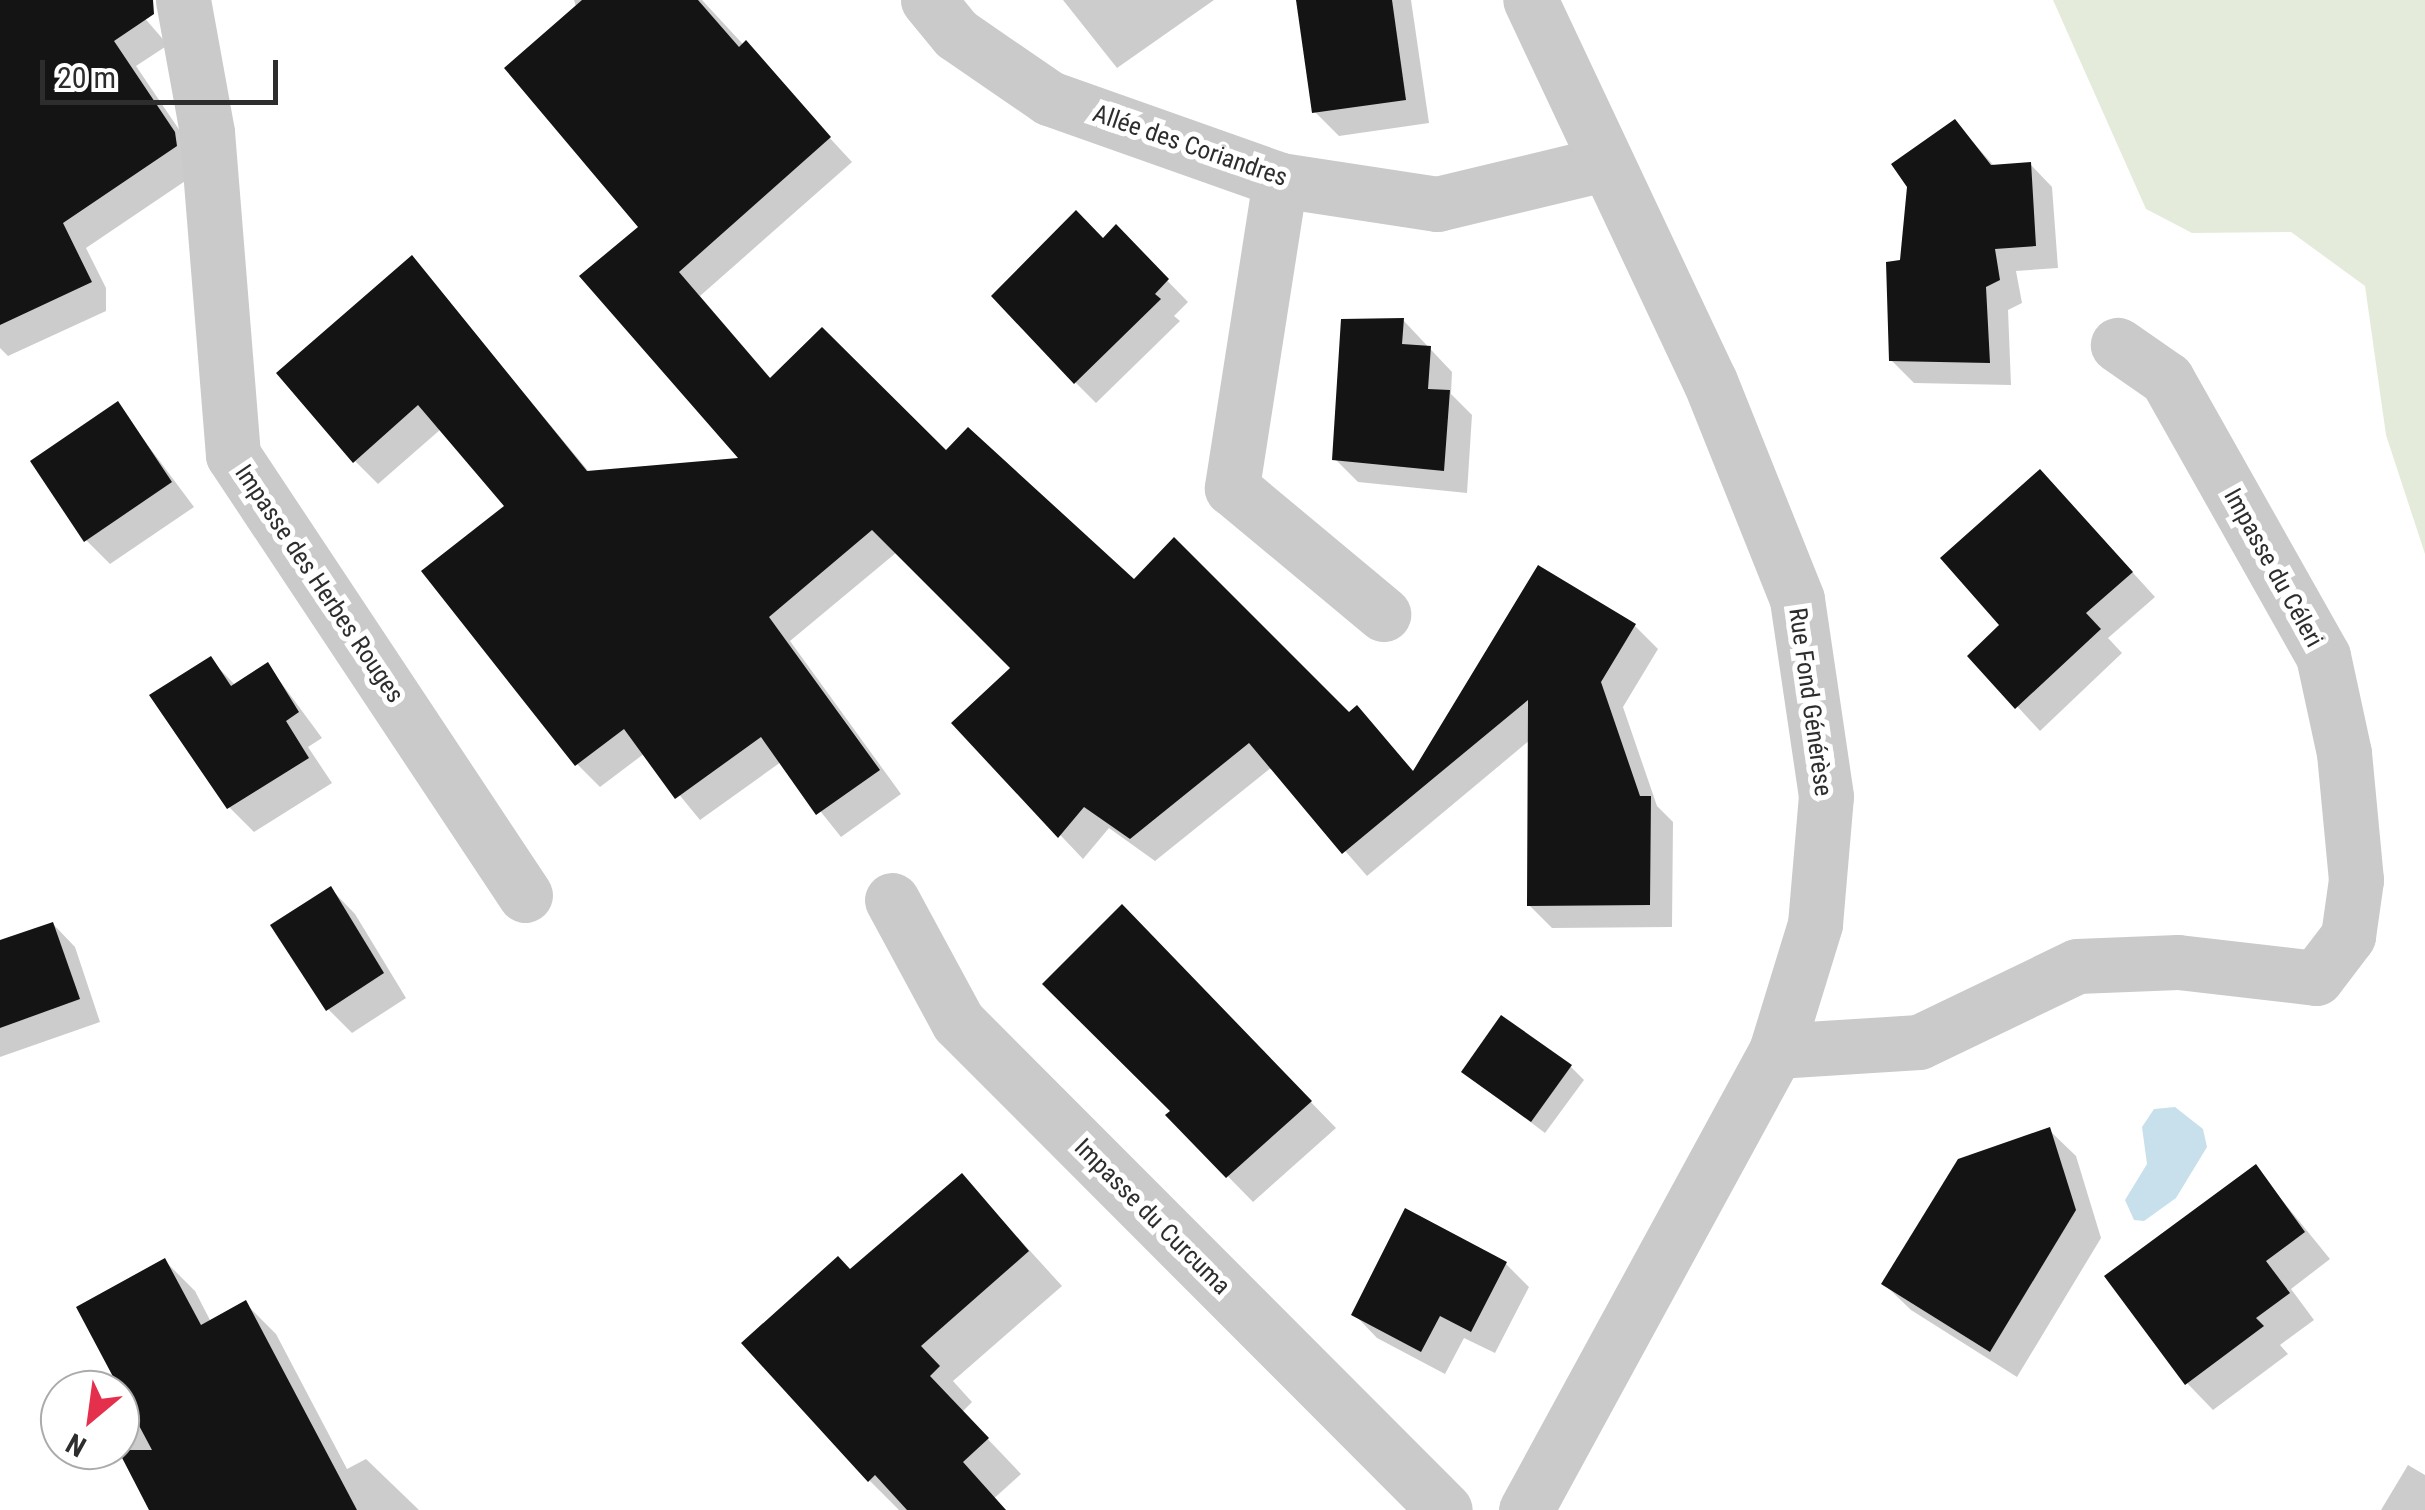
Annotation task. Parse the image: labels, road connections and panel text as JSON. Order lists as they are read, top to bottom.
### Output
{
  "streets": {
    "street": [
      "Allée des Coriandres",
      "Impasse du Céleri",
      "Impasse des Herbes Rouges",
      "Rue Fond Générèse",
      "Impasse du Curcuma"
    ]
  },
  "crossings": [
    ["Allée des Coriandres", "Rue Fond Générèse"],
    ["Impasse du Céleri", "Rue Fond Générèse"]
  ],
  "scale_bar": "20 m",
  "north": "bottom left"
}
